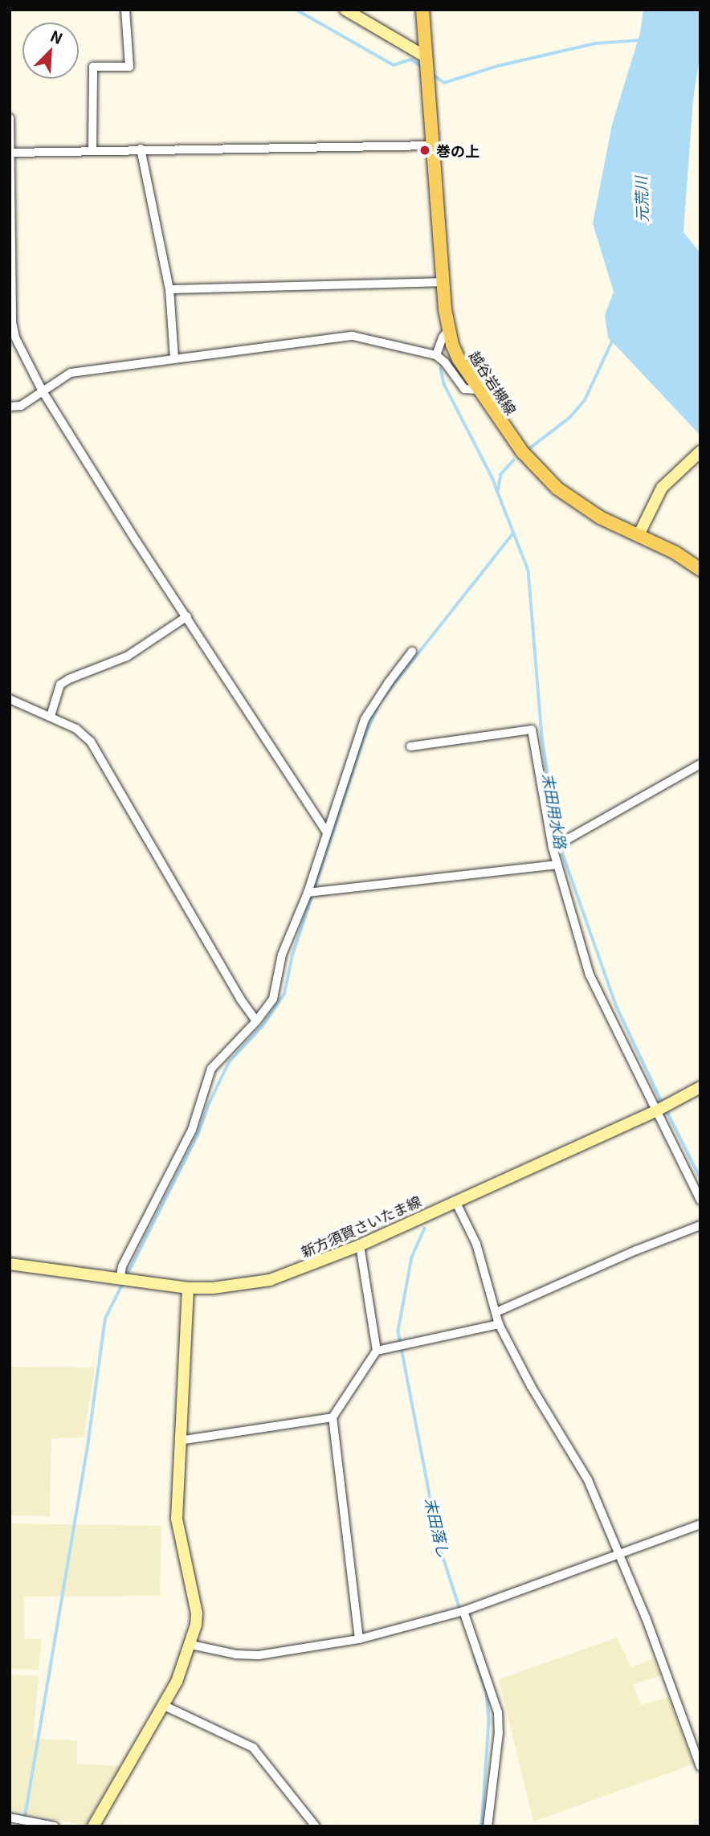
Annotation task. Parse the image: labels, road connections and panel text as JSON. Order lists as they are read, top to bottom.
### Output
{
  "streets": {
    "main road": ["越谷岩槻線", "新方須賀さいたま線"]
  },
  "water": ["元荒川", "末田用水路", "末田落し"],
  "places": ["巻の上"],
  "north": "top right"
}
